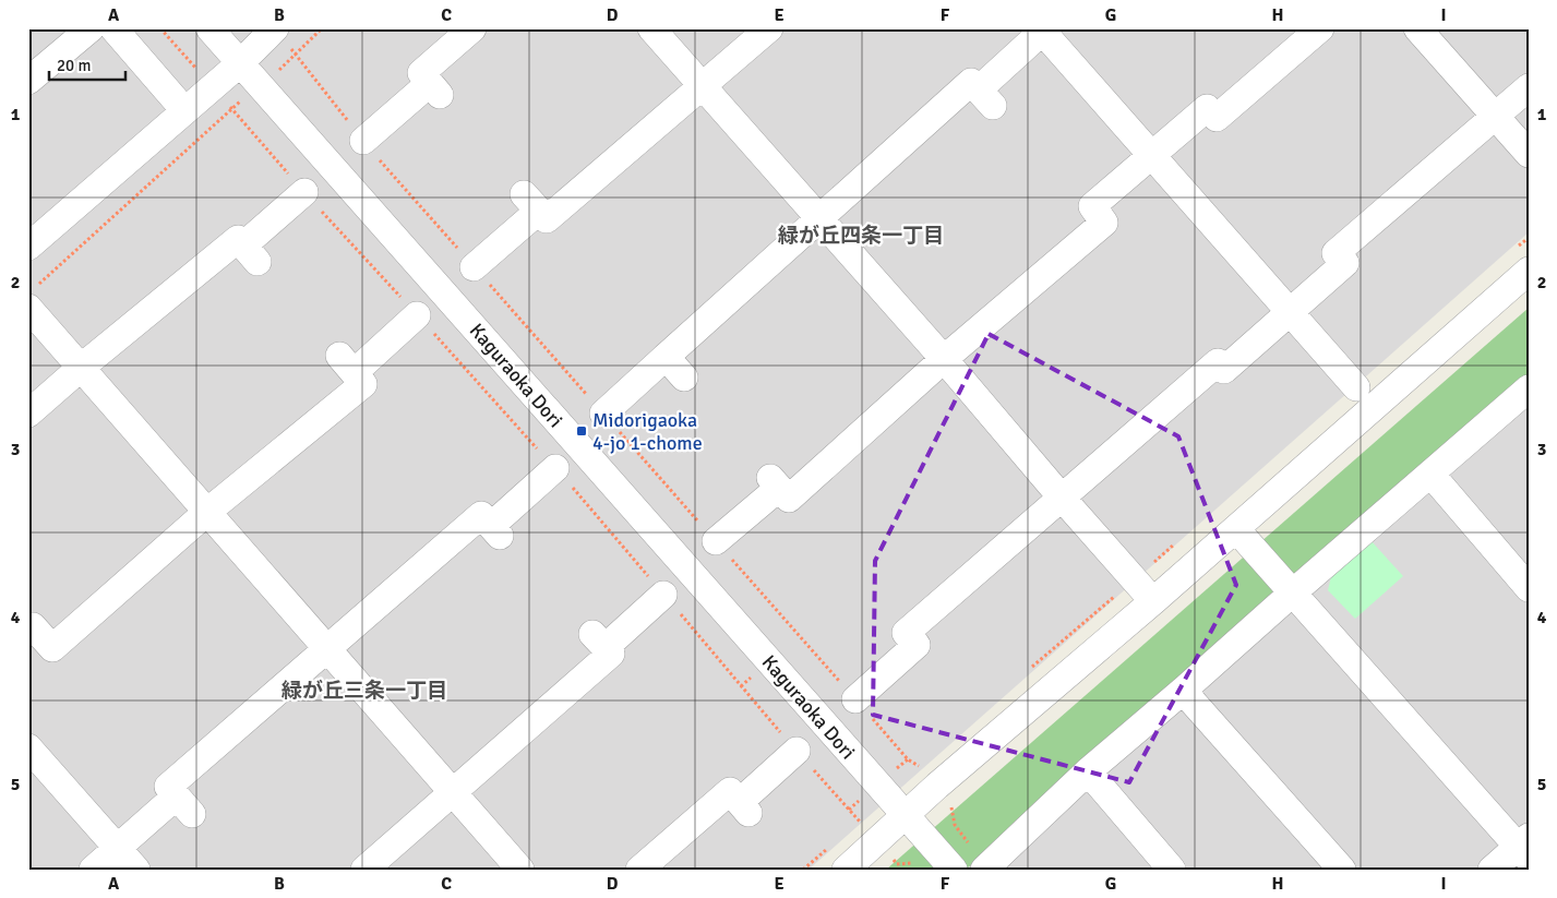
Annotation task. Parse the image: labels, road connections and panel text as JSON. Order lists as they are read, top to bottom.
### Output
{
  "streets": {
    "street": ["Kaguraoka Dori"]
  },
  "districts": ["緑が丘四条一丁目", "緑が丘三条一丁目"],
  "places": {
    "transit": ["Midorigaoka 4-jo 1-chome"]
  },
  "scale_bar": "20 m",
  "grid": {
    "columns": [
      "A",
      "B",
      "C",
      "D",
      "E",
      "F",
      "G",
      "H",
      "I"
    ],
    "rows": [
      "1",
      "2",
      "3",
      "4",
      "5"
    ]
  }
}
